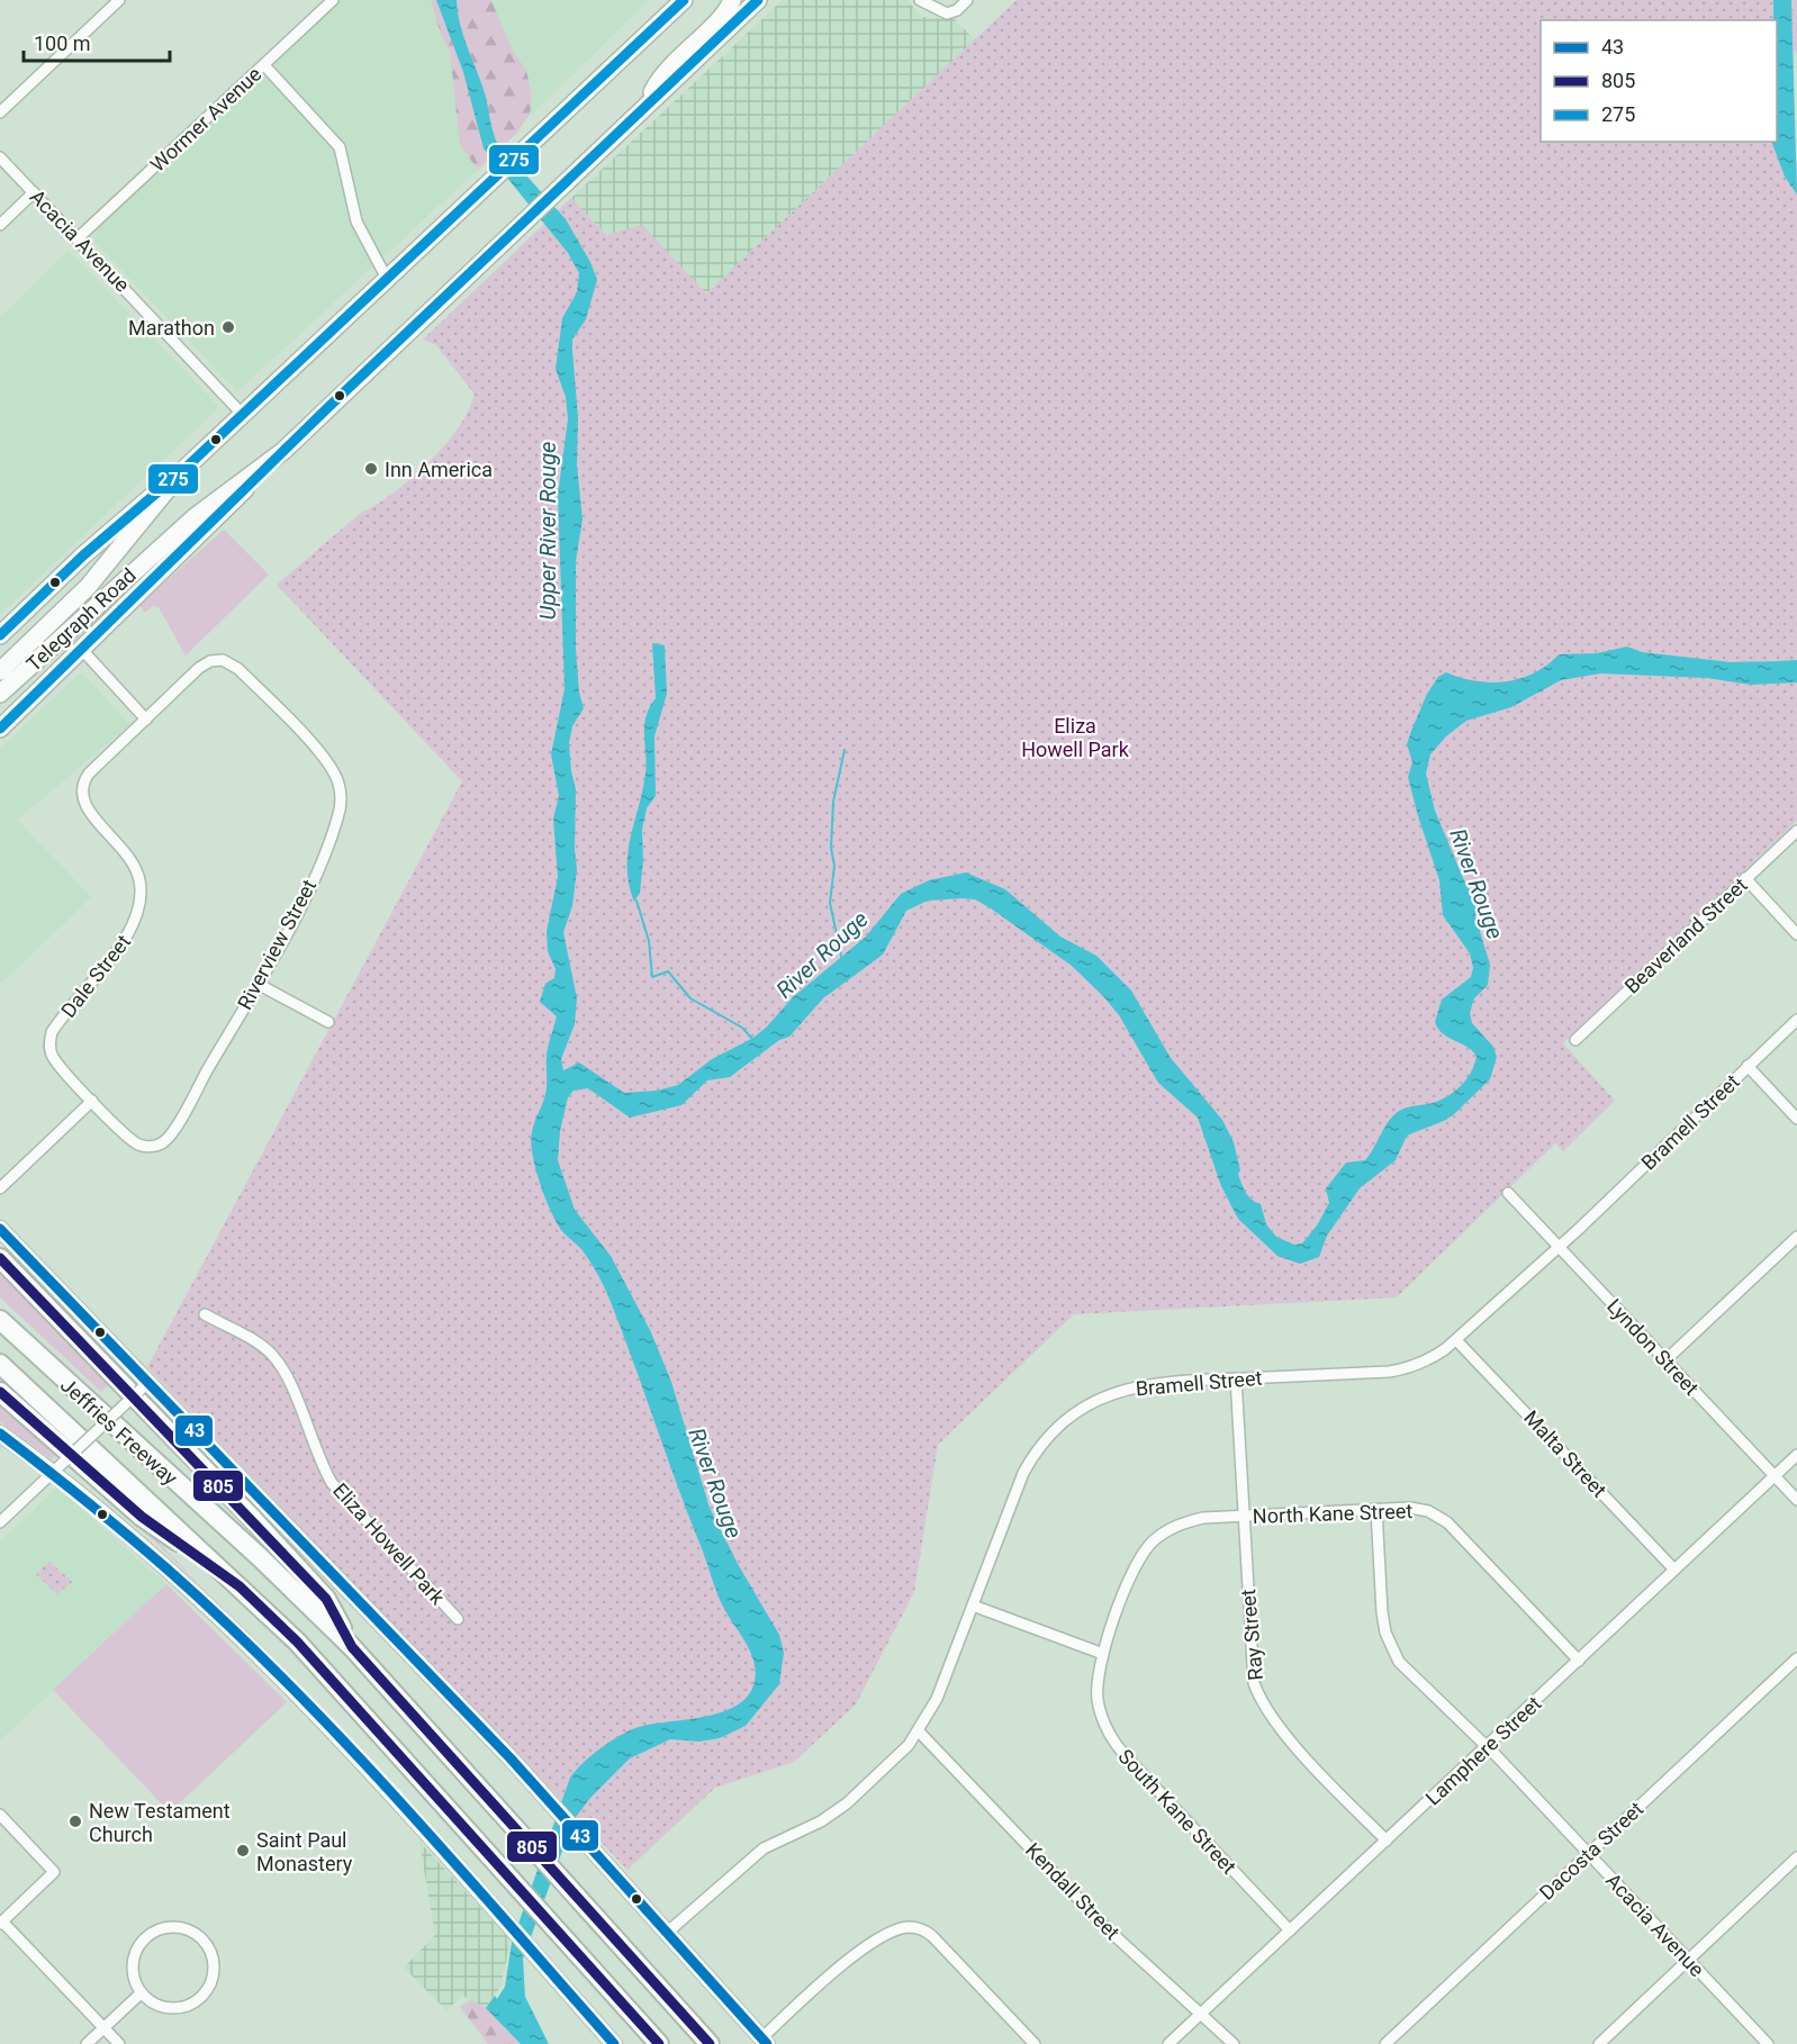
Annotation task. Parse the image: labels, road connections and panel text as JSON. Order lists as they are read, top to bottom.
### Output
{
  "streets": {
    "highway": ["Jeffries Freeway"],
    "main road": ["Telegraph Road"],
    "street": [
      "Wormer Avenue",
      "Acacia Avenue",
      "Beaverland Street",
      "Riverview Street",
      "Dale Street",
      "Bramell Street",
      "Lyndon Street",
      "Malta Street",
      "North Kane Street",
      "Eliza Howell Park",
      "Ray Street",
      "Lamphere Street",
      "South Kane Street",
      "Dacosta Street",
      "Kendall Street"
    ]
  },
  "crossings": [
    ["Wormer Avenue", "Acacia Avenue"],
    ["Acacia Avenue", "Telegraph Road"],
    ["Acacia Avenue", "North Kane Street"],
    ["Acacia Avenue", "Lamphere Street"],
    ["Acacia Avenue", "Dacosta Street"],
    ["Riverview Street", "Dale Street"],
    ["Bramell Street", "Lyndon Street"],
    ["Bramell Street", "Malta Street"],
    ["Bramell Street", "Ray Street"],
    ["Bramell Street", "Kendall Street"],
    ["Lyndon Street", "Lamphere Street"],
    ["Malta Street", "Lamphere Street"],
    ["North Kane Street", "Ray Street"],
    ["North Kane Street", "Lamphere Street"],
    ["North Kane Street", "South Kane Street"],
    ["Ray Street", "Lamphere Street"],
    ["Lamphere Street", "South Kane Street"],
    ["Lamphere Street", "Kendall Street"]
  ],
  "water": ["Upper River Rouge", "River Rouge"],
  "parks": ["Eliza Howell Park"],
  "places": [
    "Marathon",
    "Inn America",
    "New Testament Church",
    "Saint Paul Monastery"
  ],
  "lines": ["transit line 275", "transit line 43", "transit line 805"],
  "legend": ["43", "805", "275"],
  "scale_bar": "100 m"
}
